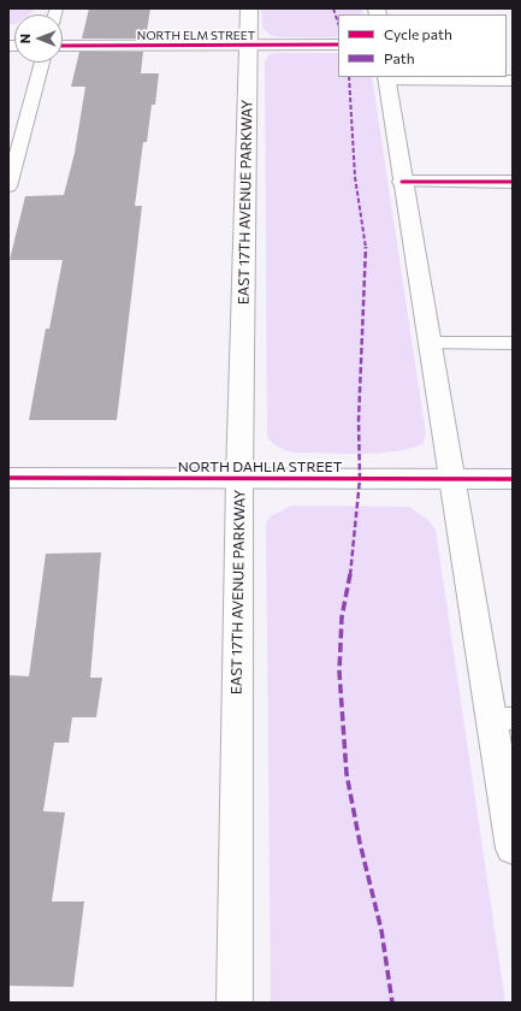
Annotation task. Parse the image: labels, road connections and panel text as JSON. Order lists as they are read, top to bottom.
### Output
{
  "streets": {
    "main road": ["NORTH ELM STREET", "EAST 17TH AVENUE PARKWAY", "NORTH DAHLIA STREET"]
  },
  "crossings": [
    ["NORTH ELM STREET", "EAST 17TH AVENUE PARKWAY"],
    ["EAST 17TH AVENUE PARKWAY", "NORTH DAHLIA STREET"]
  ],
  "legend": ["Cycle path", "Path"],
  "north": "left"
}
